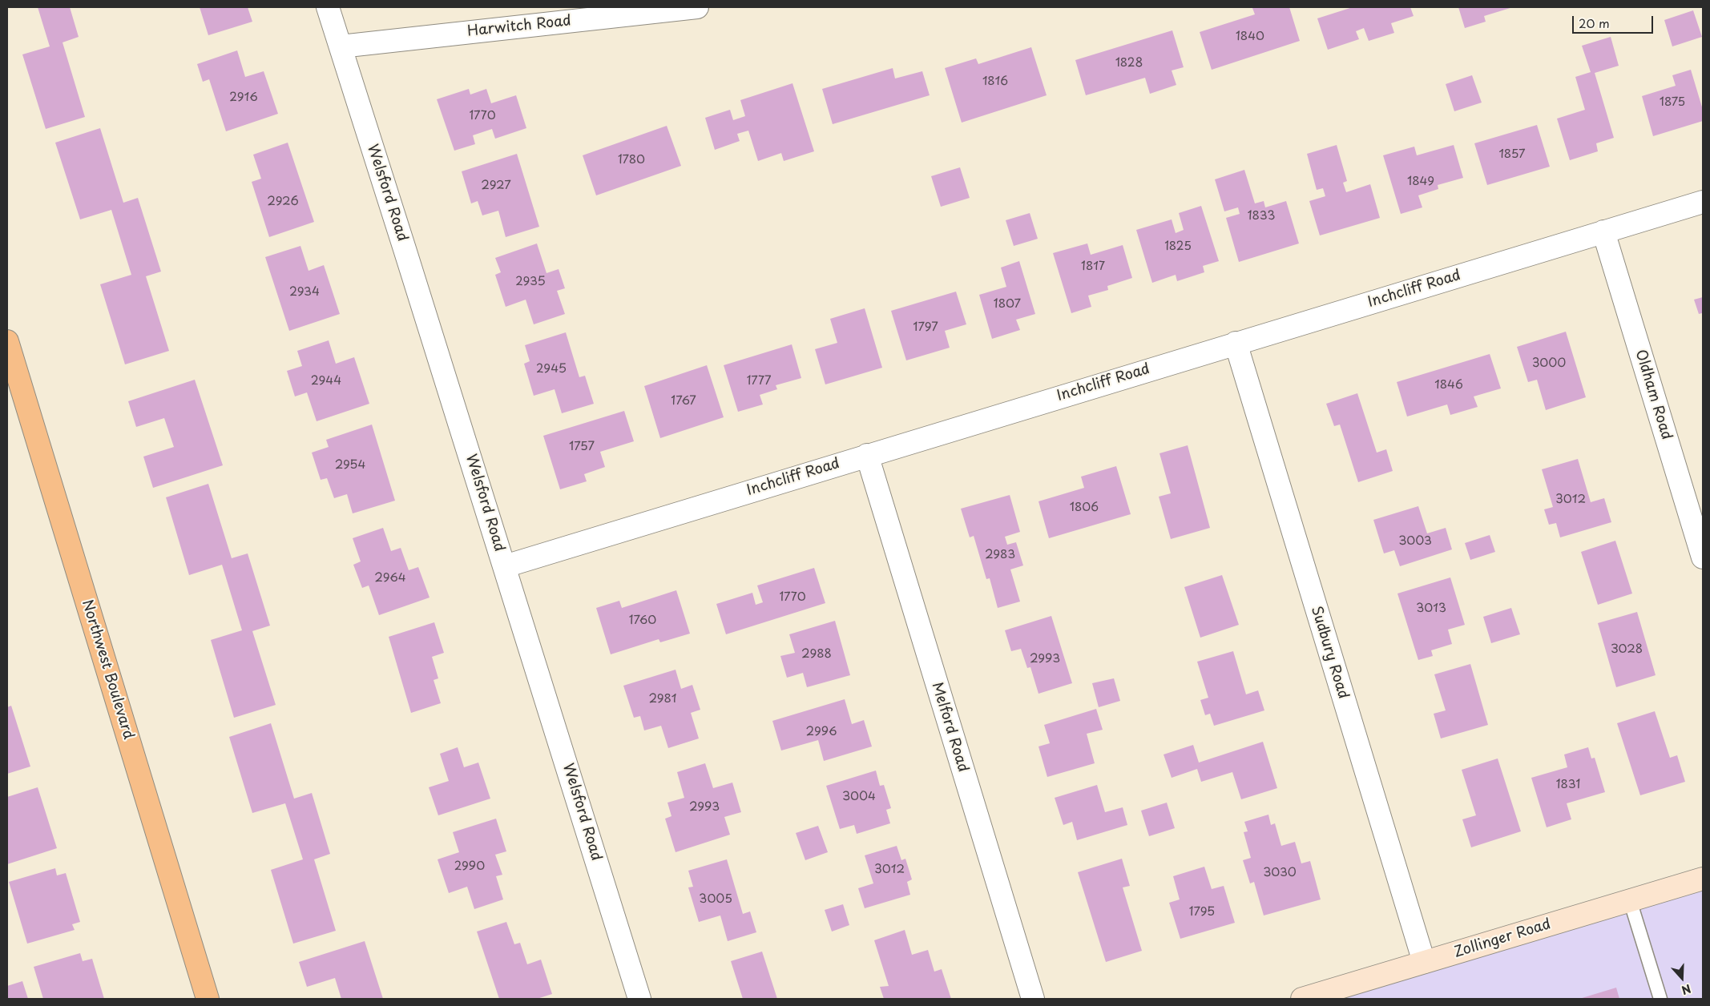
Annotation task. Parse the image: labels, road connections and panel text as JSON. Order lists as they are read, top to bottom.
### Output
{
  "streets": {
    "main road": ["Northwest Boulevard", "Zollinger Road"],
    "street": [
      "Harwitch Road",
      "Welsford Road",
      "Inchcliff Road",
      "Oldham Road",
      "Sudbury Road",
      "Melford Road"
    ]
  },
  "crossings": [
    ["Harwitch Road", "Welsford Road"],
    ["Welsford Road", "Inchcliff Road"],
    ["Inchcliff Road", "Oldham Road"],
    ["Inchcliff Road", "Sudbury Road"],
    ["Inchcliff Road", "Melford Road"],
    ["Sudbury Road", "Zollinger Road"]
  ],
  "house_numbers": [
    "1840",
    "1828",
    "1816",
    "2916",
    "1875",
    "1770",
    "1857",
    "1780",
    "1849",
    "2927",
    "2926",
    "1833",
    "1825",
    "1817",
    "2935",
    "2934",
    "1807",
    "1797",
    "3000",
    "2945",
    "2944",
    "1777",
    "1846",
    "1767",
    "1757",
    "2954",
    "3012",
    "1806",
    "3003",
    "2983",
    "2964",
    "1770",
    "3013",
    "1760",
    "3028",
    "2988",
    "2993",
    "2981",
    "2996",
    "1831",
    "3004",
    "2993",
    "2990",
    "3012",
    "3030",
    "3005",
    "1795"
  ],
  "scale_bar": "20 m",
  "north": "bottom"
}
